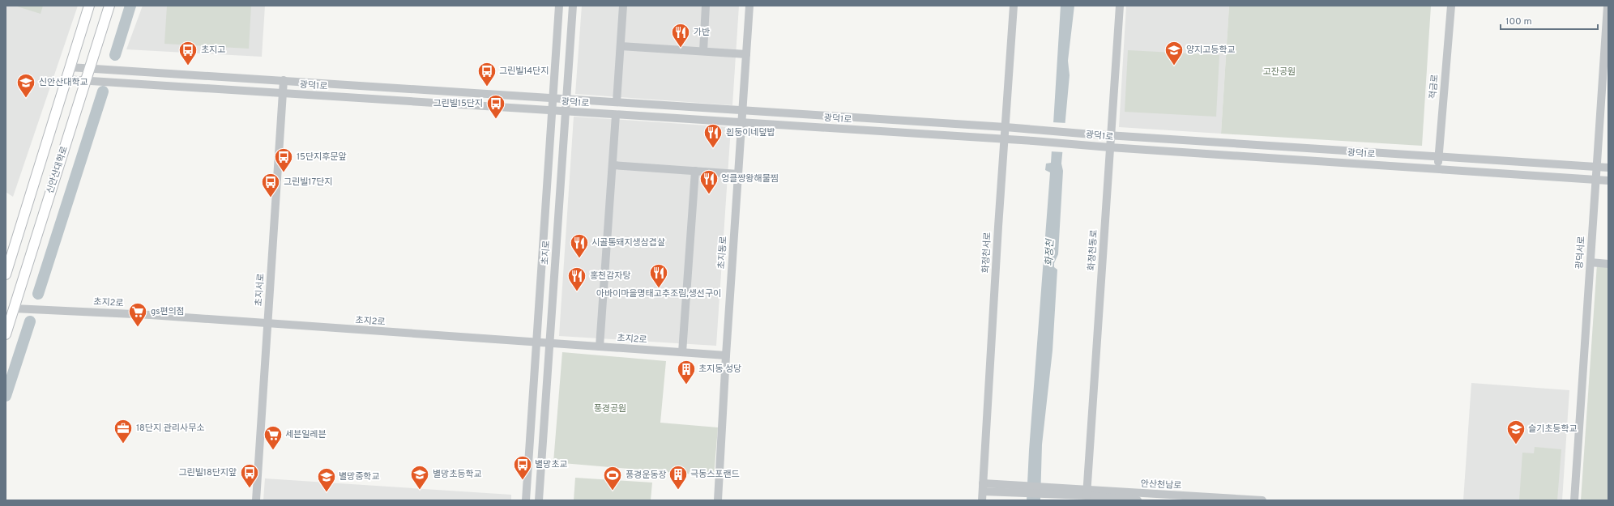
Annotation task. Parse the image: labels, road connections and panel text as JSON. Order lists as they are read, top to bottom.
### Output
{
  "streets": {
    "main road": ["신안산대학로"],
    "street": [
      "광덕1로",
      "적금로",
      "화정천동로",
      "초지로",
      "초지동로",
      "화정천서로",
      "광덕서로",
      "초지서로",
      "초지2로",
      "안산천남로"
    ]
  },
  "crossings": [
    ["광덕1로", "적금로"],
    ["광덕1로", "신안산대학로"],
    ["광덕1로", "화정천동로"],
    ["광덕1로", "초지로"],
    ["광덕1로", "초지동로"],
    ["광덕1로", "화정천서로"],
    ["광덕1로", "광덕서로"],
    ["광덕1로", "초지서로"],
    ["신안산대학로", "초지2로"],
    ["화정천동로", "안산천남로"],
    ["초지로", "초지2로"],
    ["초지동로", "초지2로"],
    ["화정천서로", "안산천남로"],
    ["초지서로", "초지2로"]
  ],
  "water": ["화정천"],
  "parks": ["고잔공원", "풍경공원"],
  "places": {
    "restaurant": [
      "가반",
      "흰둥이네덮밥",
      "엉클짱왕해물찜",
      "시골통돼지생삼겹살",
      "아바이마을명태고추조림,생선구이",
      "홍천감자탕"
    ],
    "bus stop": [
      "초지고",
      "그린빌14단지",
      "그린빌15단지",
      "15단지후문앞",
      "그린빌17단지",
      "별망초교",
      "그린빌18단지앞"
    ],
    "school or university": [
      "양지고등학교",
      "신안산대학교",
      "슬기초등학교",
      "별망초등학교",
      "별망중학교"
    ],
    "supermarket": ["gs편의점", "세븐일레븐"],
    "building": ["초지동 성당", "극동스포랜드"],
    "office": ["18단지 관리사무소"],
    "sports": ["풍경운동장"]
  },
  "scale_bar": "100 m"
}
